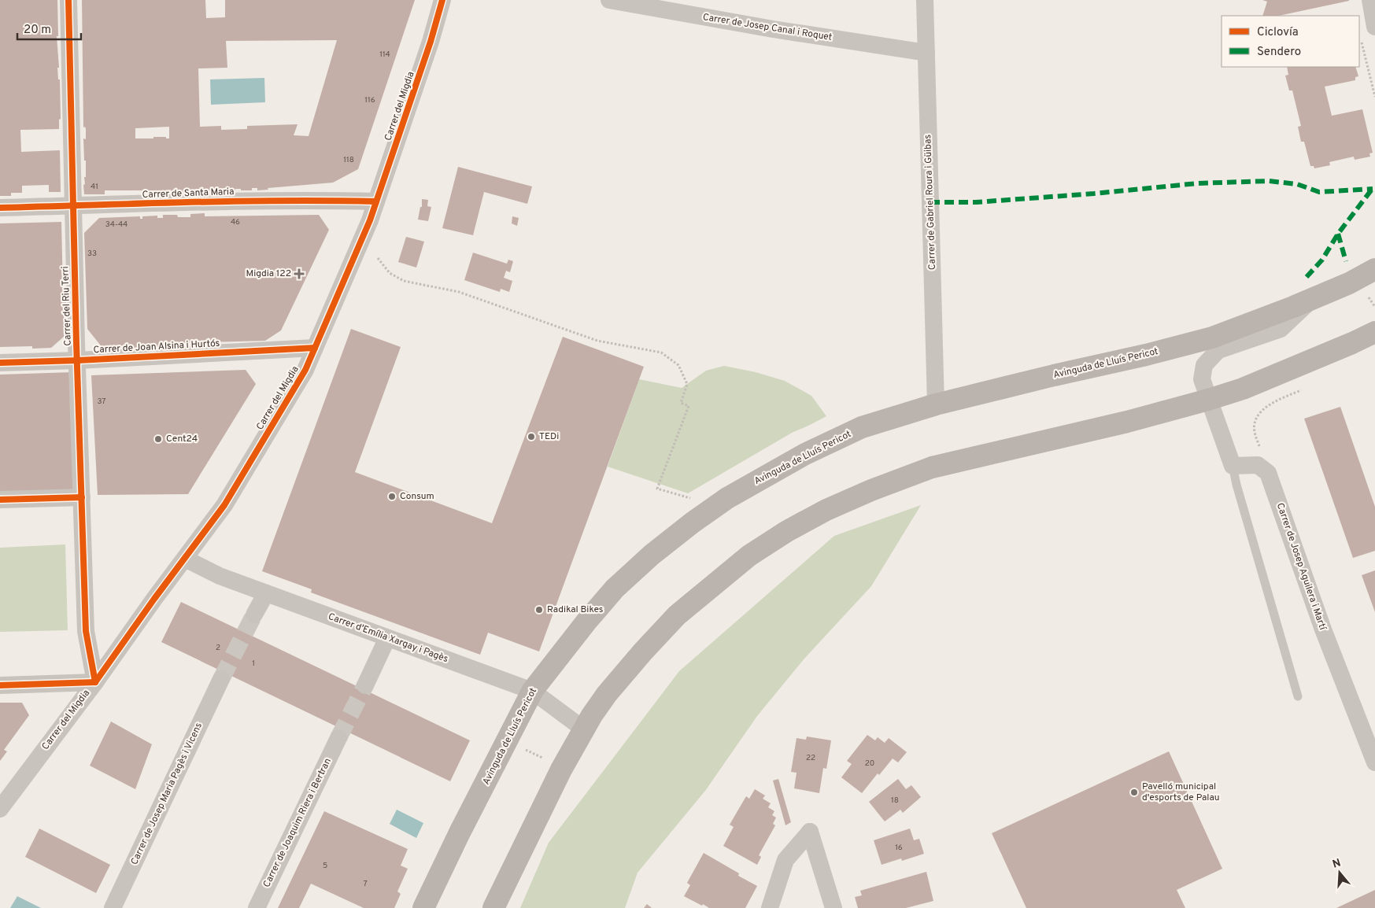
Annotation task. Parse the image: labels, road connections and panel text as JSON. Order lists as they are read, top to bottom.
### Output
{
  "streets": {
    "street": [
      "Carrer de Josep Canal i Roquet",
      "Carrer del Migdia",
      "Carrer de Santa Maria",
      "Carrer de Gabriel Roura i Güibas",
      "Carrer del Riu Terri",
      "Carrer de Joan Alsina i Hurtós",
      "Avinguda de Lluís Pericot",
      "Carrer de Josep Aguilera i Martí",
      "Carrer d'Emília Xargay i Pagès",
      "Carrer de Josep Maria Pagès i Vicens",
      "Carrer de Joaquim Riera i Bertran"
    ]
  },
  "crossings": [
    ["Carrer de Josep Canal i Roquet", "Carrer de Gabriel Roura i Güibas"],
    ["Carrer del Migdia", "Carrer de Santa Maria"],
    ["Carrer del Migdia", "Carrer del Riu Terri"],
    ["Carrer del Migdia", "Carrer de Joan Alsina i Hurtós"],
    ["Carrer del Migdia", "Carrer d'Emília Xargay i Pagès"],
    ["Carrer de Santa Maria", "Carrer del Riu Terri"],
    ["Carrer de Gabriel Roura i Güibas", "Avinguda de Lluís Pericot"],
    ["Carrer del Riu Terri", "Carrer de Joan Alsina i Hurtós"],
    ["Avinguda de Lluís Pericot", "Carrer d'Emília Xargay i Pagès"]
  ],
  "places": {
    "health": ["Migdia 122"],
    "other": [
      "TEDi",
      "Cent24",
      "Consum",
      "Radikal Bikes",
      "Pavelló municipal d'esports de Palau"
    ]
  },
  "house_numbers": [
    "114",
    "116",
    "118",
    "41",
    "46",
    "34-44",
    "33",
    "37",
    "2",
    "1",
    "22",
    "20",
    "18",
    "16",
    "5",
    "7"
  ],
  "legend": ["Ciclovía", "Sendero"],
  "scale_bar": "20 m",
  "north": "top"
}
